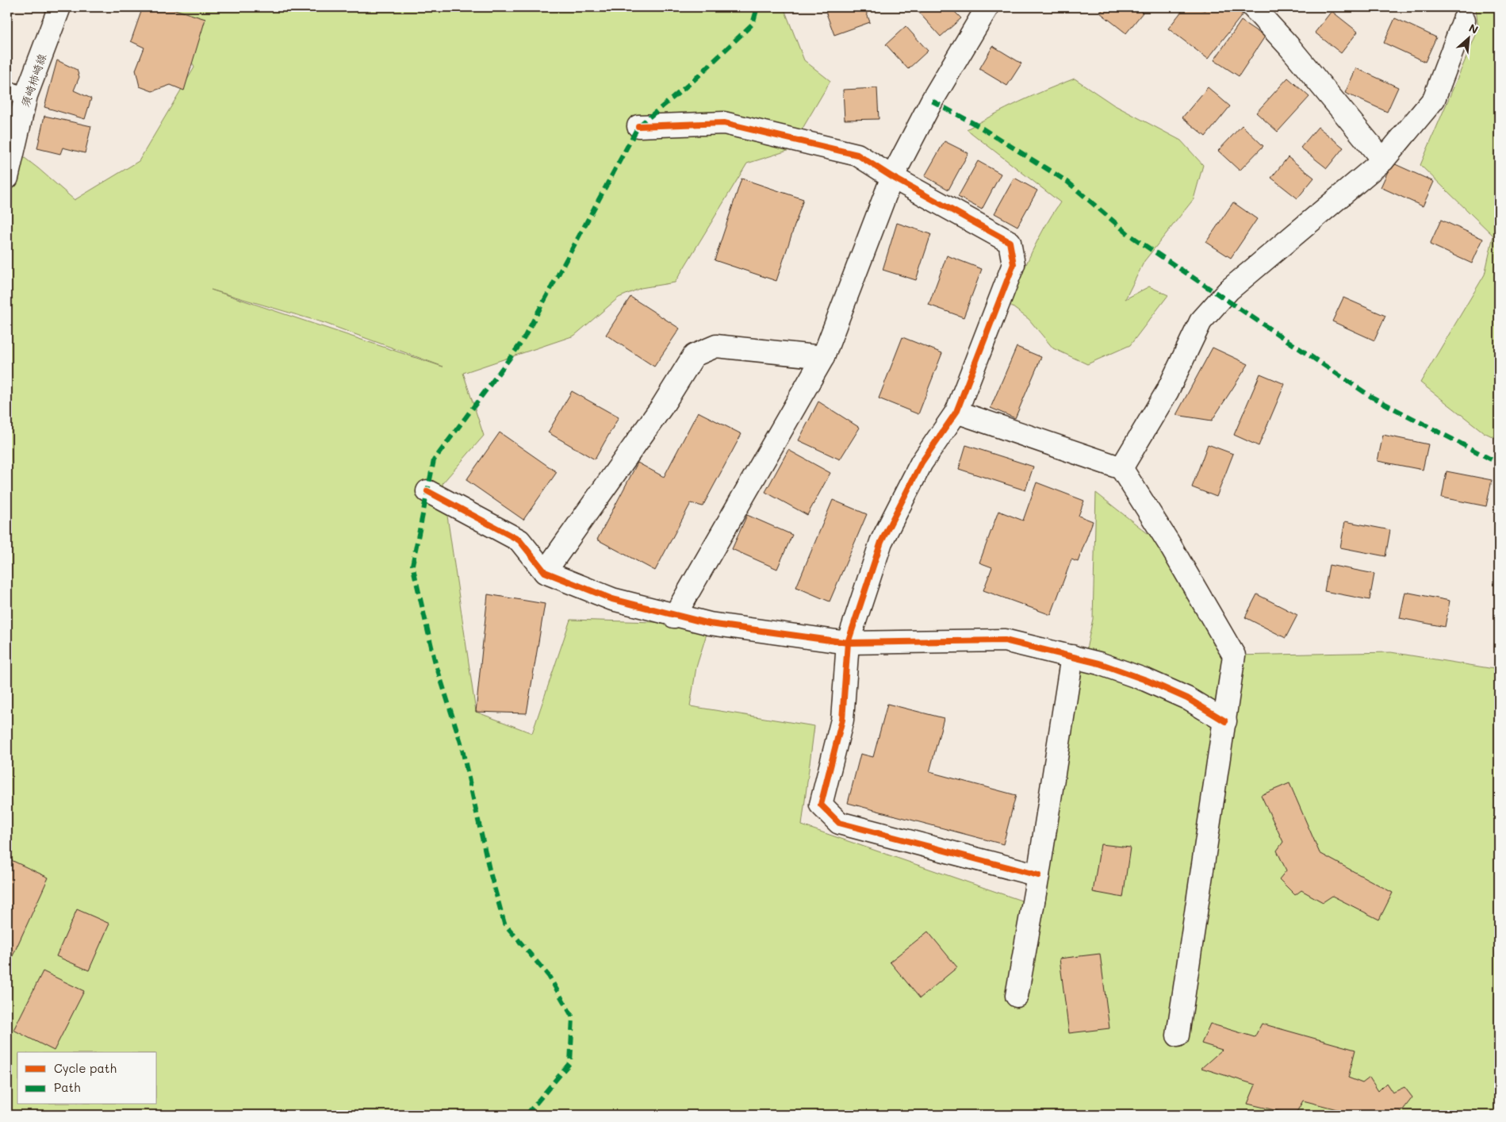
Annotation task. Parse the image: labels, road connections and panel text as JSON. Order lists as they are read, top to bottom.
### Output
{
  "streets": {
    "street": ["須崎柿崎線"]
  },
  "legend": ["Cycle path", "Path"],
  "north": "top right"
}
